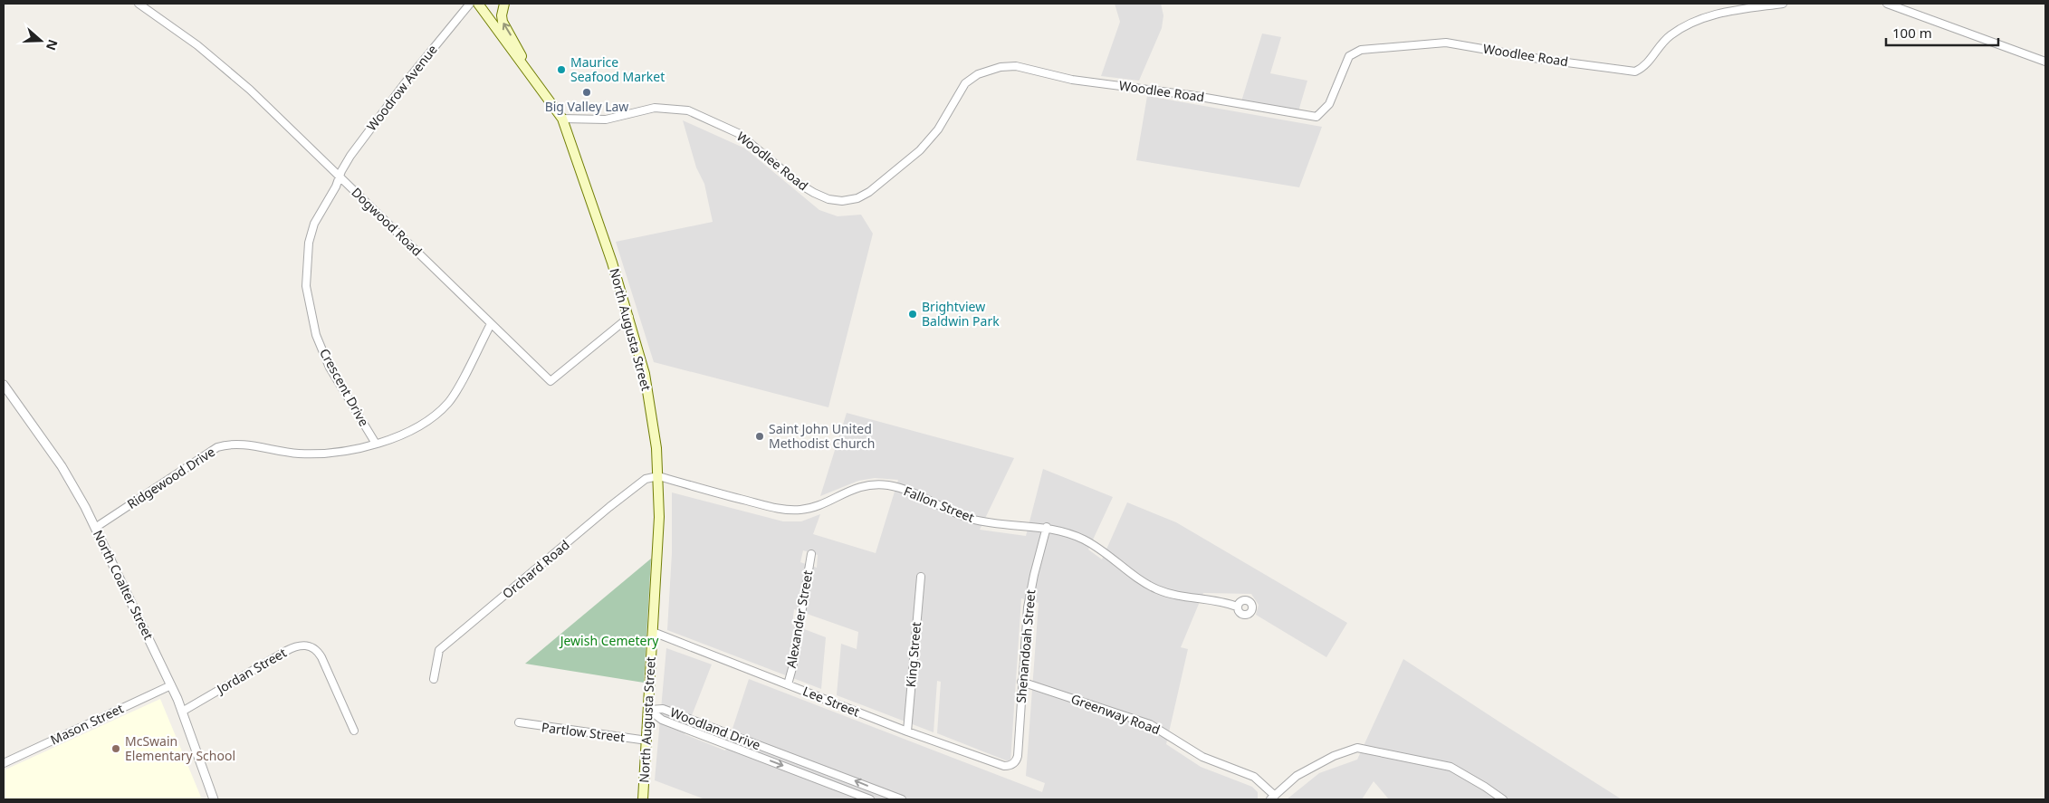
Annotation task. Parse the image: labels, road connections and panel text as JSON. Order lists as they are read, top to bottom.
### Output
{
  "streets": {
    "main road": ["North Augusta Street"],
    "street": [
      "Woodlee Road",
      "Woodrow Avenue",
      "Dogwood Road",
      "Crescent Drive",
      "Ridgewood Drive",
      "Fallon Street",
      "Orchard Road",
      "North Coalter Street",
      "Alexander Street",
      "Shenandoah Street",
      "King Street",
      "Jordan Street",
      "Lee Street",
      "Greenway Road",
      "Mason Street",
      "Woodland Drive",
      "Partlow Street"
    ]
  },
  "crossings": [
    ["Woodlee Road", "North Augusta Street"],
    ["Woodrow Avenue", "Dogwood Road"],
    ["Woodrow Avenue", "Crescent Drive"],
    ["Dogwood Road", "North Augusta Street"],
    ["Dogwood Road", "Crescent Drive"],
    ["Dogwood Road", "Ridgewood Drive"],
    ["North Augusta Street", "Fallon Street"],
    ["North Augusta Street", "Orchard Road"],
    ["North Augusta Street", "Lee Street"],
    ["North Augusta Street", "Woodland Drive"],
    ["North Augusta Street", "Partlow Street"],
    ["Crescent Drive", "Ridgewood Drive"],
    ["Ridgewood Drive", "North Coalter Street"],
    ["Fallon Street", "Orchard Road"],
    ["Fallon Street", "Shenandoah Street"],
    ["North Coalter Street", "Jordan Street"],
    ["North Coalter Street", "Mason Street"],
    ["Alexander Street", "Lee Street"],
    ["Shenandoah Street", "Lee Street"],
    ["Shenandoah Street", "Greenway Road"],
    ["King Street", "Lee Street"]
  ],
  "parks": ["Jewish Cemetery"],
  "places": [
    "Maurice Seafood Market",
    "Big Valley Law",
    "Brightview Baldwin Park",
    "Saint John United Methodist Church",
    "McSwain Elementary School"
  ],
  "scale_bar": "100 m",
  "north": "right"
}
